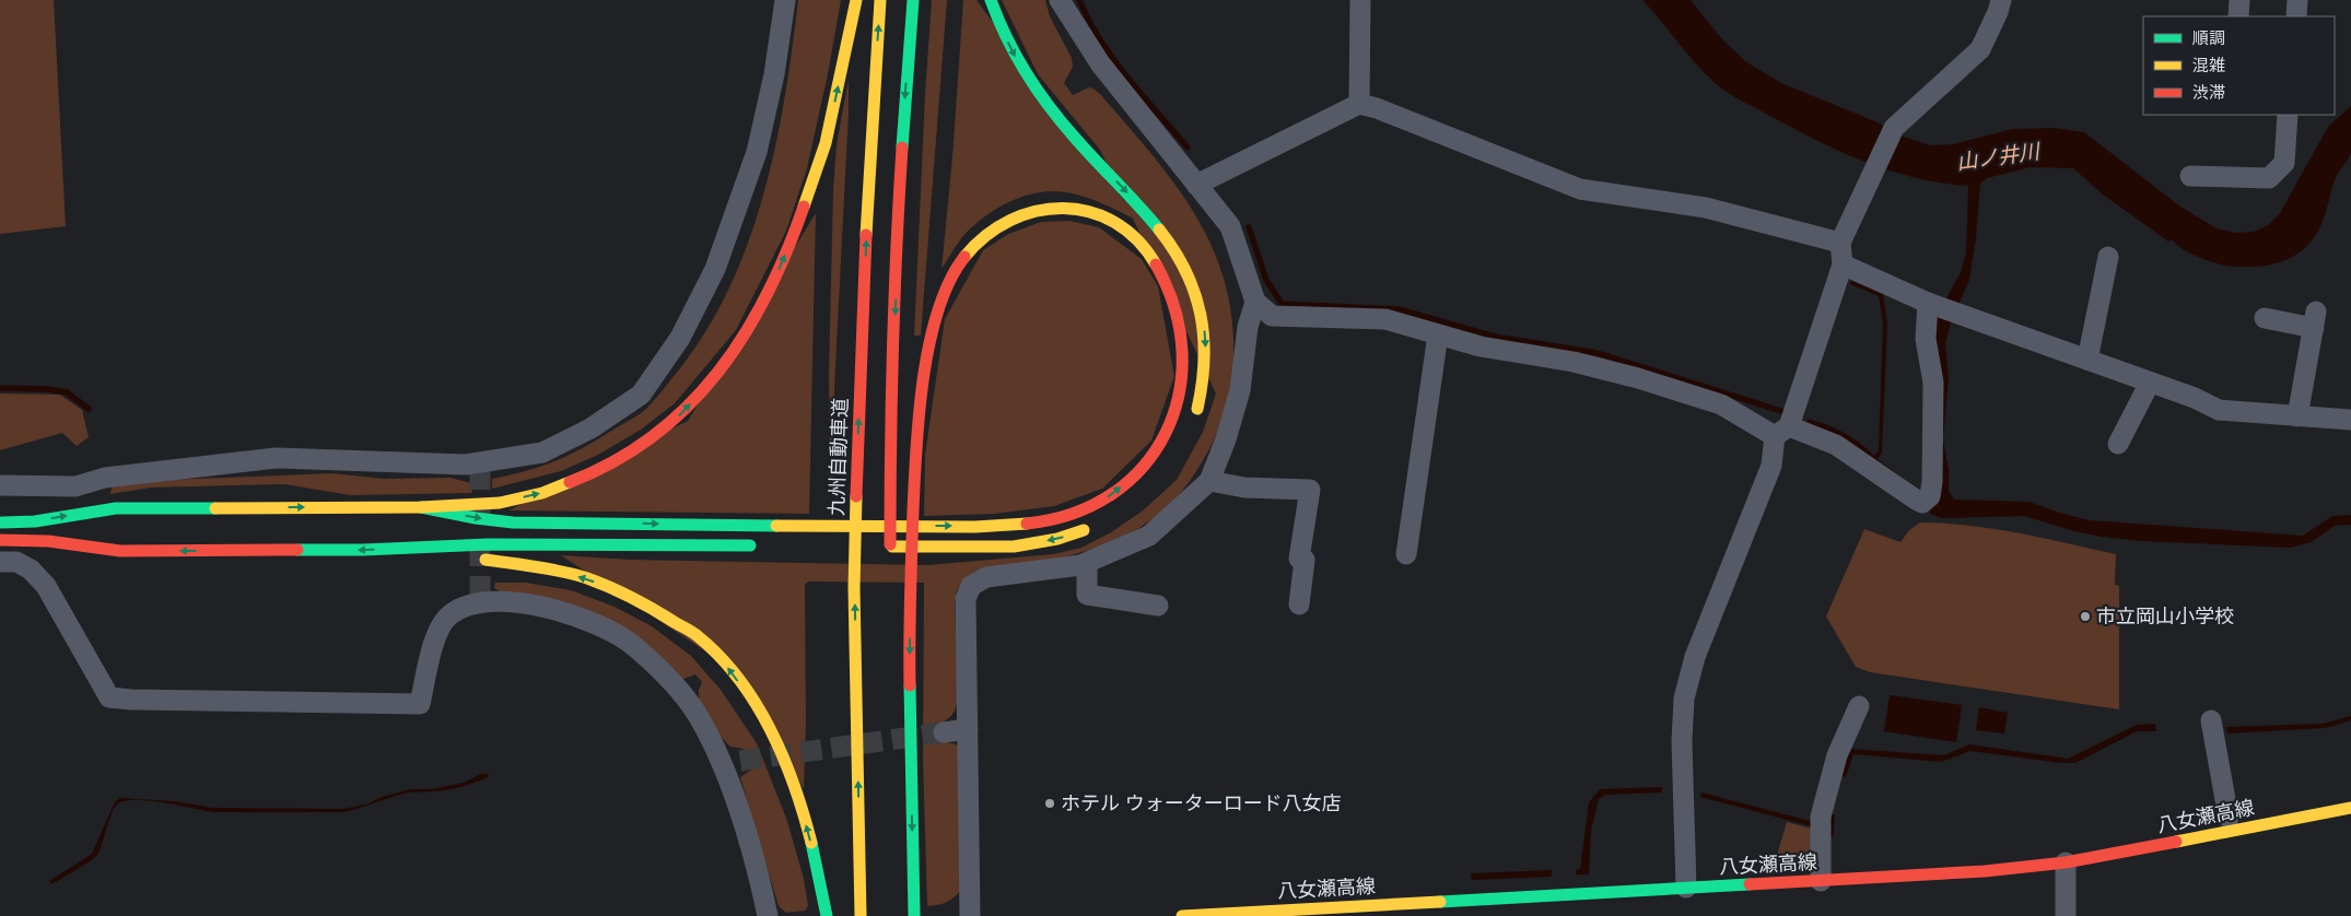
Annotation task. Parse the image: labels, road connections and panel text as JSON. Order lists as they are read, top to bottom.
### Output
{
  "streets": {
    "main road": ["九州自動車道", "八女瀬高線"]
  },
  "water": ["山ノ井川"],
  "places": ["市立岡山小学校", "ホテル ウォーターロード八女店"],
  "legend": ["順調", "混雑", "渋滞"]
}
